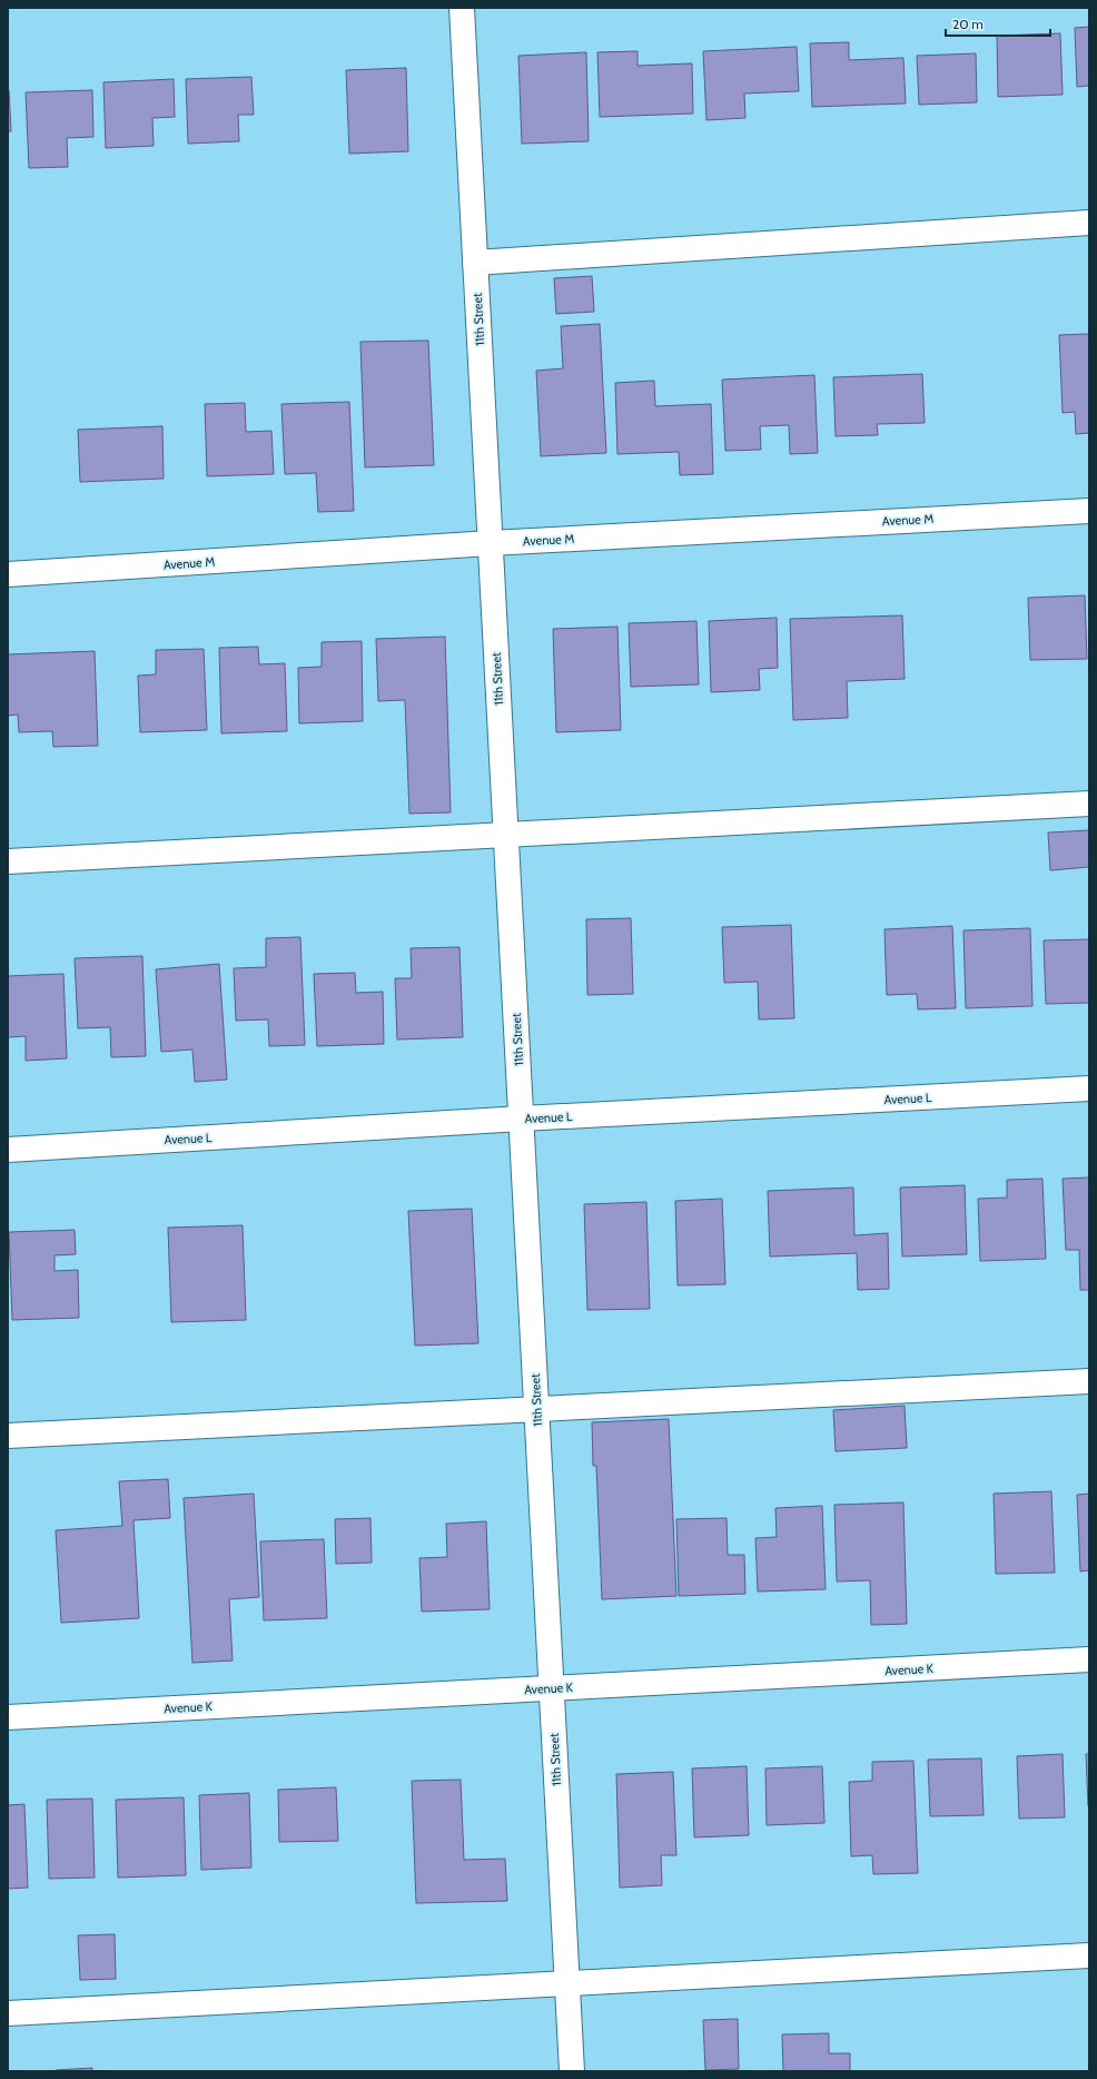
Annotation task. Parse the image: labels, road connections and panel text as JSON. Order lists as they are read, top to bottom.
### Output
{
  "streets": {
    "street": [
      "11th Street",
      "Avenue M",
      "Avenue L",
      "Avenue K"
    ]
  },
  "crossings": [
    ["11th Street", "Avenue M"],
    ["11th Street", "Avenue L"],
    ["11th Street", "Avenue K"]
  ],
  "scale_bar": "20 m"
}
